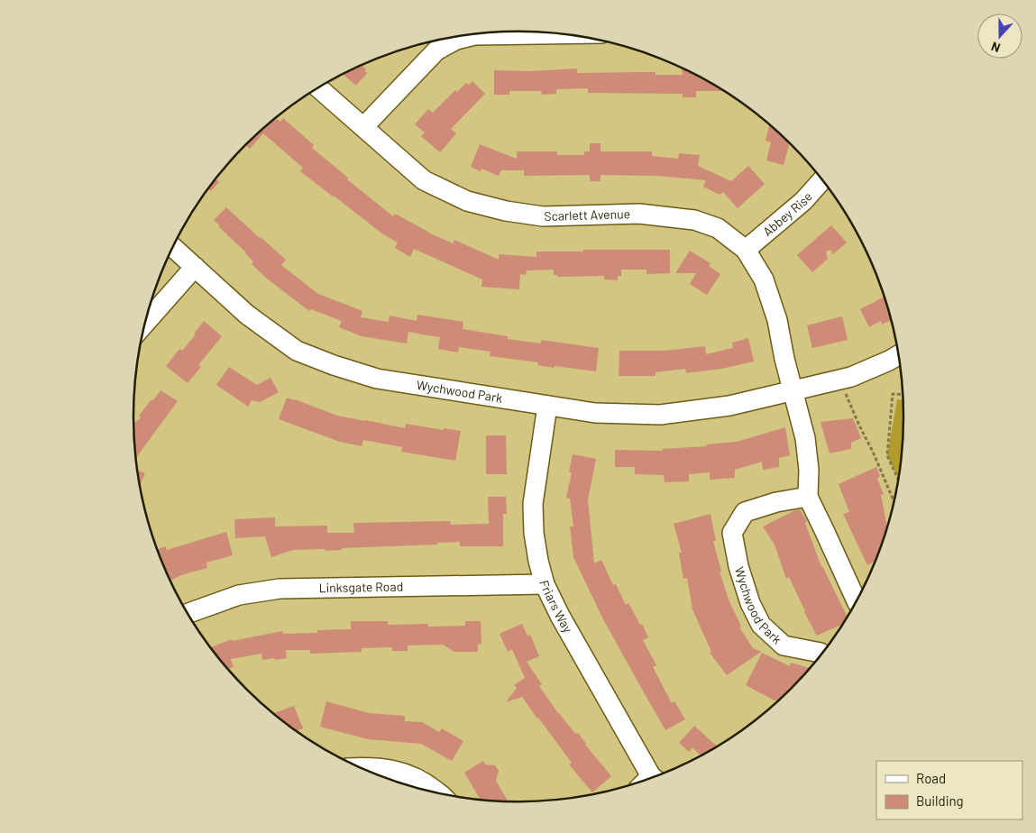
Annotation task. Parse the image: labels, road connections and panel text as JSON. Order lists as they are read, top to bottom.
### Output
{
  "streets": {
    "street": [
      "Abbey Rise",
      "Scarlett Avenue",
      "Wychwood Park",
      "Linksgate Road",
      "Friars Way"
    ]
  },
  "crossings": [
    ["Abbey Rise", "Scarlett Avenue"],
    ["Scarlett Avenue", "Wychwood Park"],
    ["Wychwood Park", "Friars Way"],
    ["Linksgate Road", "Friars Way"]
  ],
  "legend": ["Road", "Building"],
  "north": "bottom"
}
